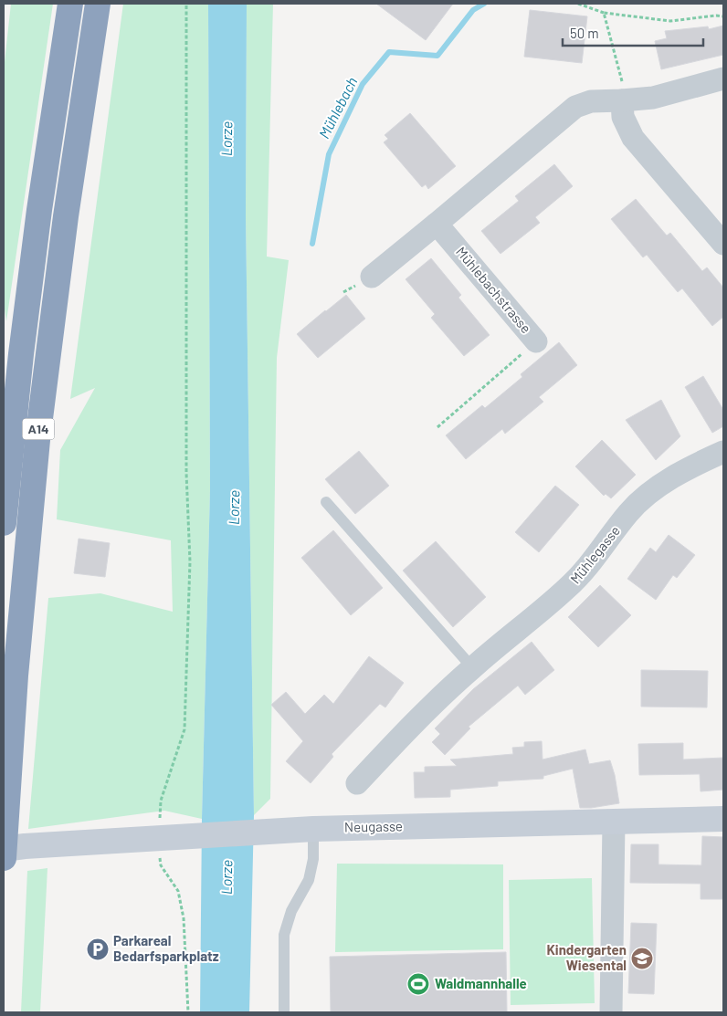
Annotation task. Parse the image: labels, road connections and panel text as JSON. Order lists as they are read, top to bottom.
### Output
{
  "streets": {
    "highway": ["A14"],
    "street": ["Mühlebachstrasse", "Mühlegasse", "Neugasse"]
  },
  "crossings": [
    ["A14", "Neugasse"]
  ],
  "water": ["Mühlebach", "Lorze"],
  "places": {
    "parking": ["Parkareal Bedarfsparkplatz"],
    "school or university": ["Kindergarten Wiesental"],
    "sports": ["Waldmannhalle"]
  },
  "scale_bar": "50 m"
}
